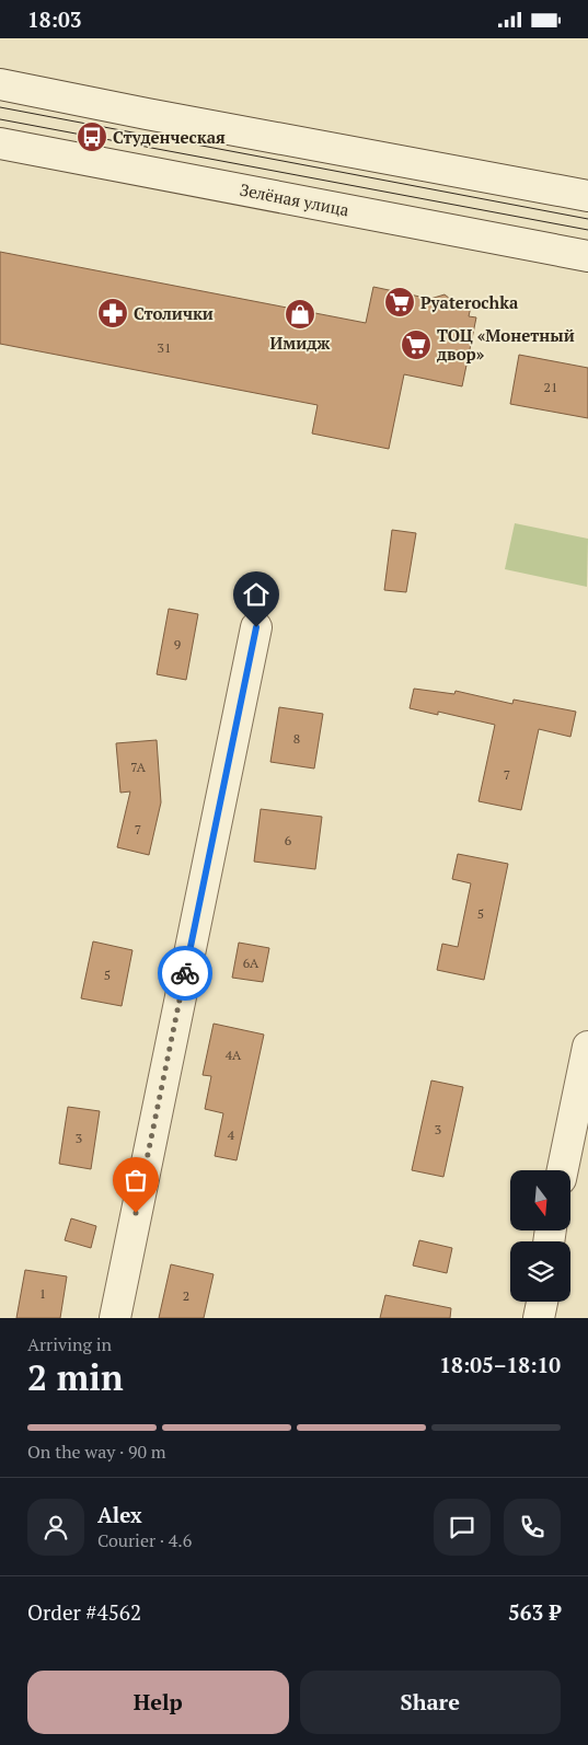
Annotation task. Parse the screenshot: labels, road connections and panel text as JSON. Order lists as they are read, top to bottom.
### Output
{
  "streets": {
    "street": ["Зелёная улица"]
  },
  "places": {
    "bus stop": ["Студенческая"],
    "supermarket": ["Pyaterochka", "ТОЦ «Монетный двор»"],
    "pharmacy": ["Столички"],
    "shop": ["Имидж"]
  },
  "house_numbers": [
    "31",
    "21",
    "9",
    "8",
    "7А",
    "7",
    "7",
    "6",
    "5",
    "6А",
    "5",
    "4А",
    "3",
    "4",
    "3",
    "1",
    "2"
  ],
  "north": "bottom",
  "page": {
    "status": "18:03",
    "heading": ["2 min", "Arriving in", "18:05–18:10"],
    "panel": [
      "Alex",
      "Courier · 4.6",
      "Order #4562",
      "563 ₽"
    ],
    "bar": "On the way · 90 m",
    "buttons": ["Help", "Share"]
  }
}
